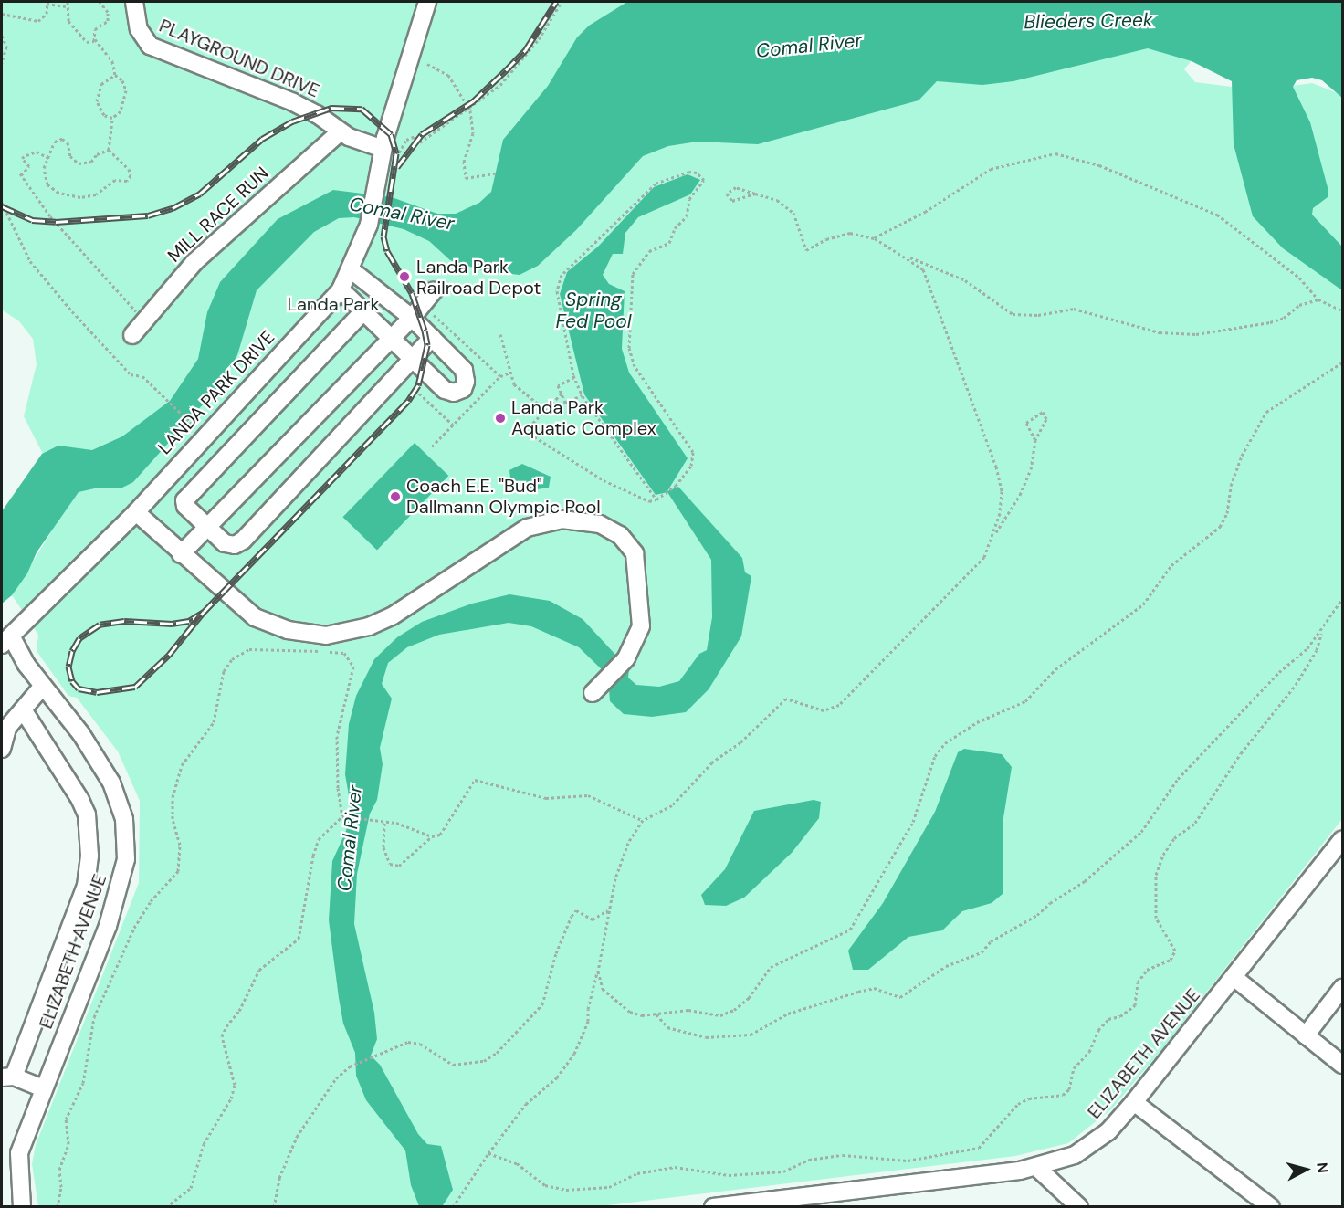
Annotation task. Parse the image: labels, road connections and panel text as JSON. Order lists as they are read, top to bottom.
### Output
{
  "streets": {
    "street": [
      "PLAYGROUND DRIVE",
      "MILL RACE RUN",
      "LANDA PARK DRIVE",
      "ELIZABETH AVENUE"
    ]
  },
  "crossings": [
    ["PLAYGROUND DRIVE", "MILL RACE RUN"],
    ["PLAYGROUND DRIVE", "LANDA PARK DRIVE"],
    ["LANDA PARK DRIVE", "ELIZABETH AVENUE"]
  ],
  "water": ["Blieders Creek", "Comal River", "Spring Fed Pool"],
  "parks": ["Landa Park"],
  "places": ["Landa Park Railroad Depot", "Landa Park Aquatic Complex", "Coach E.E. \"Bud\" Dallmann Olympic Pool"],
  "north": "right"
}
